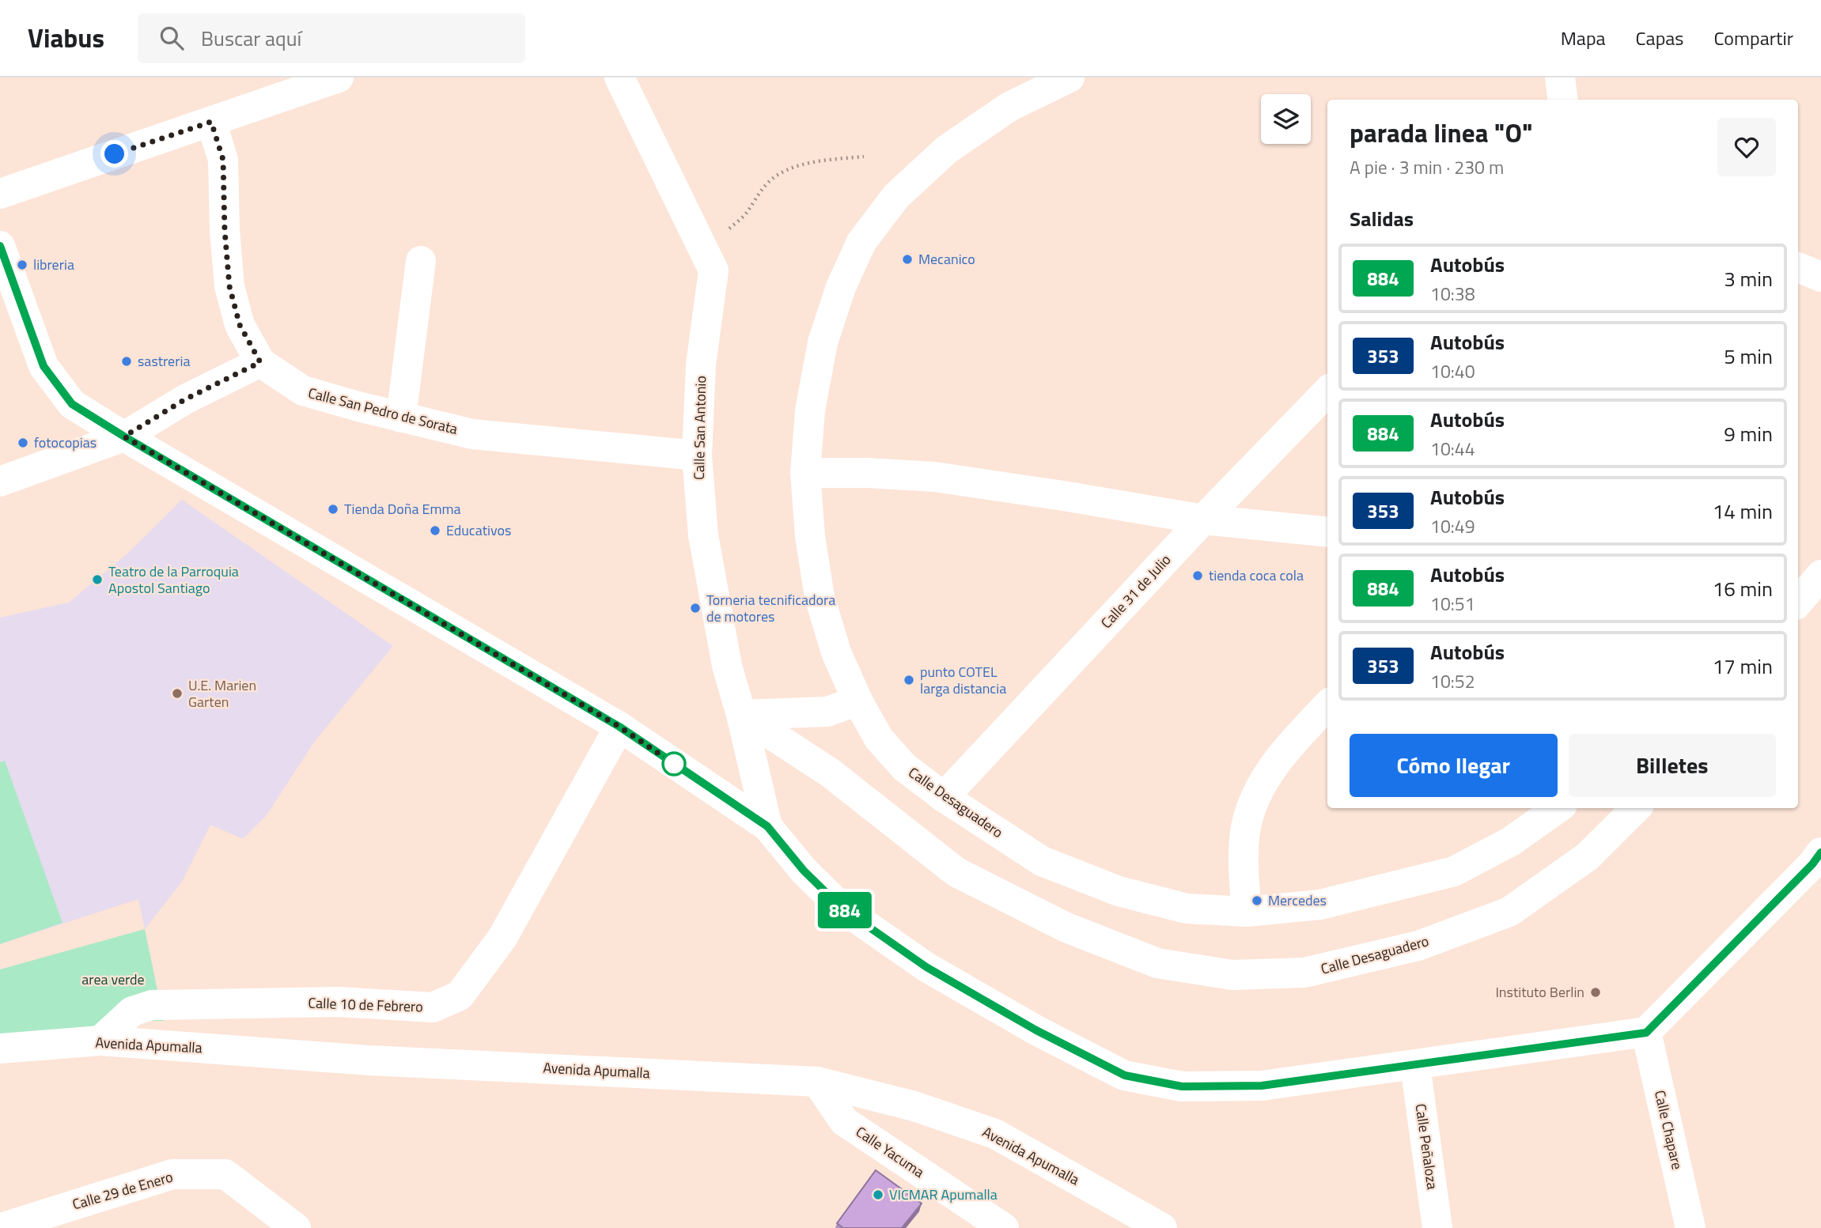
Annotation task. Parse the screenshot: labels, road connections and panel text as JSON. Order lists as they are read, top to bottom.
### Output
{
  "streets": {
    "street": [
      "Calle San Pedro de Sorata",
      "Calle San Antonio",
      "Calle 31 de Julio",
      "Calle Desaguadero",
      "Calle 10 de Febrero",
      "Avenida Apumalla",
      "Calle Chapare",
      "Calle Peñaloza",
      "Calle Yacuma",
      "Calle 29 de Enero"
    ]
  },
  "crossings": [
    ["Calle San Pedro de Sorata", "Calle San Antonio"],
    ["Calle San Antonio", "Calle Desaguadero"],
    ["Calle 31 de Julio", "Calle Desaguadero"],
    ["Calle 10 de Febrero", "Avenida Apumalla"],
    ["Avenida Apumalla", "Calle Yacuma"]
  ],
  "parks": ["area verde"],
  "places": [
    "Mecanico",
    "libreria",
    "sastreria",
    "fotocopias",
    "Tienda Doña Emma",
    "Educativos",
    "tienda coca cola",
    "Teatro de la Parroquia Apostol Santiago",
    "Torneria tecnificadora de motores",
    "punto COTEL larga distancia",
    "U.E. Marien Garten",
    "Mercedes",
    "Instituto Berlin",
    "VICMAR Apumalla"
  ],
  "lines": ["bus line 884"],
  "page": {
    "header": "Viabus",
    "search": "Buscar aquí",
    "nav": ["Mapa", "Capas", "Compartir"],
    "on_map": "884",
    "heading": [
      ["parada linea \"O\"", "A pie · 3 min · 230 m"],
      "Salidas"
    ],
    "list": [
      {
        "mark": "884",
        "name": "Autobús",
        "note": "10:38",
        "value": "3 min"
      },
      {
        "mark": "353",
        "name": "Autobús",
        "note": "10:40",
        "value": "5 min"
      },
      {
        "mark": "884",
        "name": "Autobús",
        "note": "10:44",
        "value": "9 min"
      },
      {
        "mark": "353",
        "name": "Autobús",
        "note": "10:49",
        "value": "14 min"
      },
      {
        "mark": "884",
        "name": "Autobús",
        "note": "10:51",
        "value": "16 min"
      },
      {
        "mark": "353",
        "name": "Autobús",
        "note": "10:52",
        "value": "17 min"
      }
    ],
    "buttons": ["Cómo llegar", "Billetes"]
  }
}
